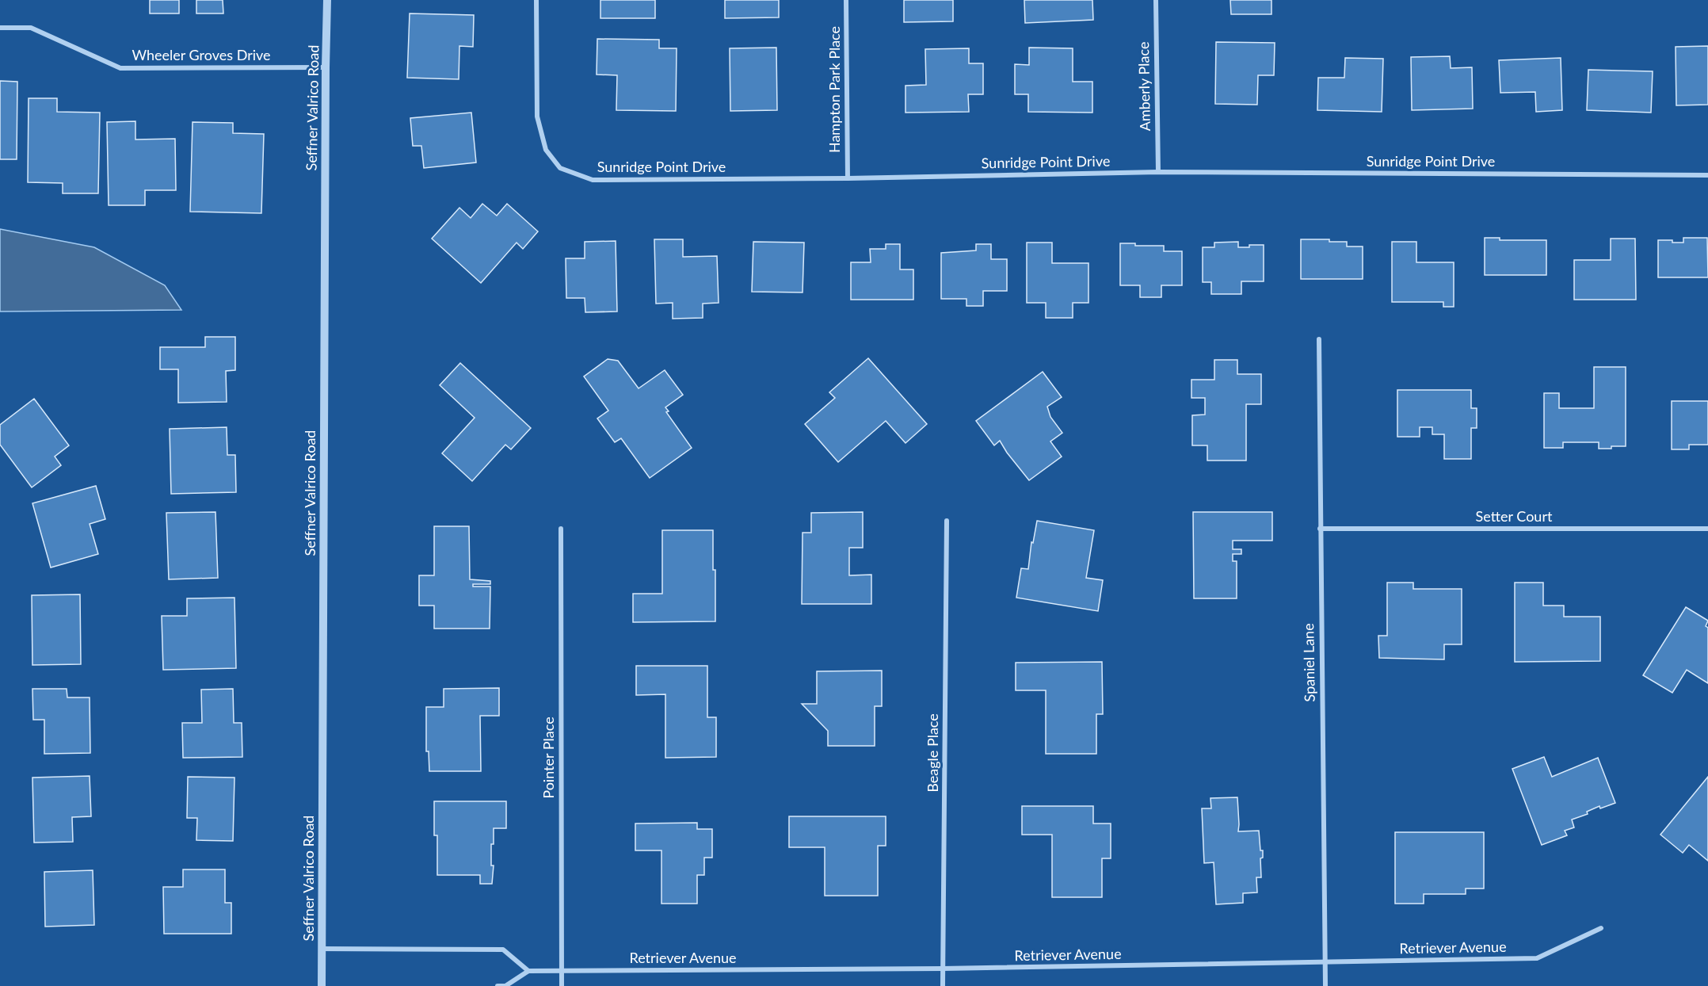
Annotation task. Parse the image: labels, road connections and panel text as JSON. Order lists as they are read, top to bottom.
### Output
{
  "streets": {
    "street": [
      "Wheeler Groves Drive",
      "Amberly Place",
      "Hampton Park Place",
      "Seffner Valrico Road",
      "Sunridge Point Drive",
      "Setter Court",
      "Spaniel Lane",
      "Beagle Place",
      "Pointer Place",
      "Retriever Avenue"
    ]
  },
  "crossings": [
    ["Wheeler Groves Drive", "Seffner Valrico Road"],
    ["Amberly Place", "Sunridge Point Drive"],
    ["Hampton Park Place", "Sunridge Point Drive"],
    ["Setter Court", "Spaniel Lane"],
    ["Spaniel Lane", "Retriever Avenue"],
    ["Beagle Place", "Retriever Avenue"],
    ["Pointer Place", "Retriever Avenue"]
  ]
}
